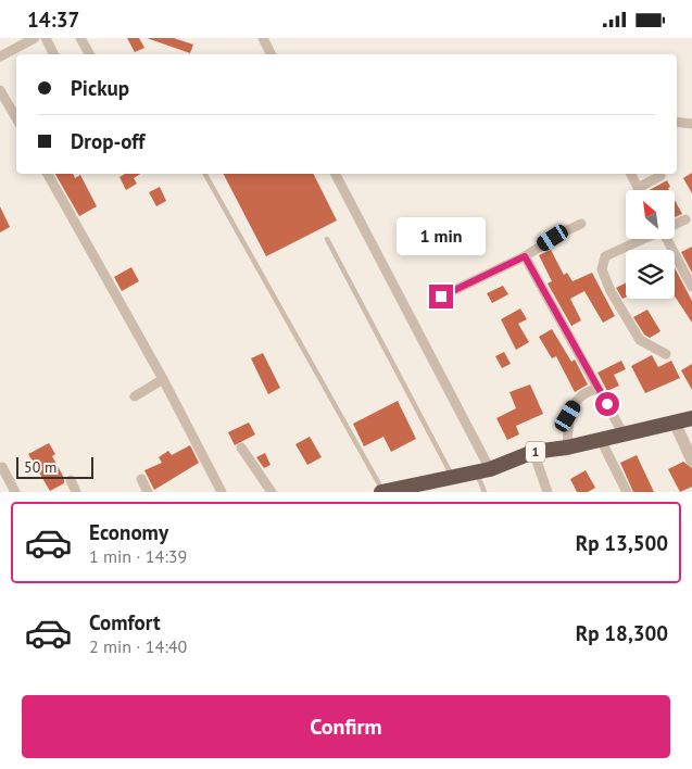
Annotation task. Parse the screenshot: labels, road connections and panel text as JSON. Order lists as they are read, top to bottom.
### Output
{
  "streets": {
    "highway": ["1"]
  },
  "scale_bar": "50 m",
  "north": "top left",
  "page": {
    "status": "14:37",
    "banner": ["Pickup", "Drop-off"],
    "bubble": "1 min",
    "scale": "50 m",
    "list": [
      {
        "name": "Economy",
        "note": "1 min · 14:39",
        "value": "Rp 13,500"
      },
      {
        "name": "Comfort",
        "note": "2 min · 14:40",
        "value": "Rp 18,300"
      }
    ],
    "buttons": "Confirm"
  }
}
